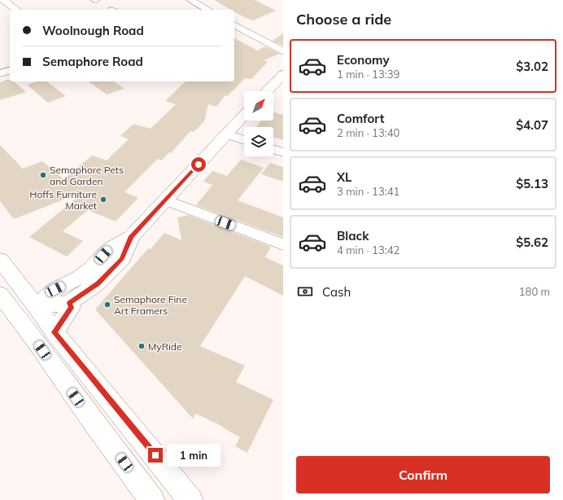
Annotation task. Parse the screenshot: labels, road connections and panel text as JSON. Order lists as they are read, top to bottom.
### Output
{
  "places": [
    "Semaphore Pets and Garden",
    "Hoffs Furniture Market",
    "Semaphore Fine Art Framers",
    "MyRide"
  ],
  "north": "top right",
  "page": {
    "heading": "Choose a ride",
    "banner": ["Woolnough Road", "Semaphore Road"],
    "list": [
      {
        "name": "Economy",
        "note": "1 min · 13:39",
        "value": "$3.02"
      },
      {
        "name": "Comfort",
        "note": "2 min · 13:40",
        "value": "$4.07"
      },
      {
        "name": "XL",
        "note": "3 min · 13:41",
        "value": "$5.13"
      },
      {
        "name": "Black",
        "note": "4 min · 13:42",
        "value": "$5.62"
      }
    ],
    "pay": ["Cash", "180 m"],
    "bubble": "1 min",
    "buttons": "Confirm"
  }
}
